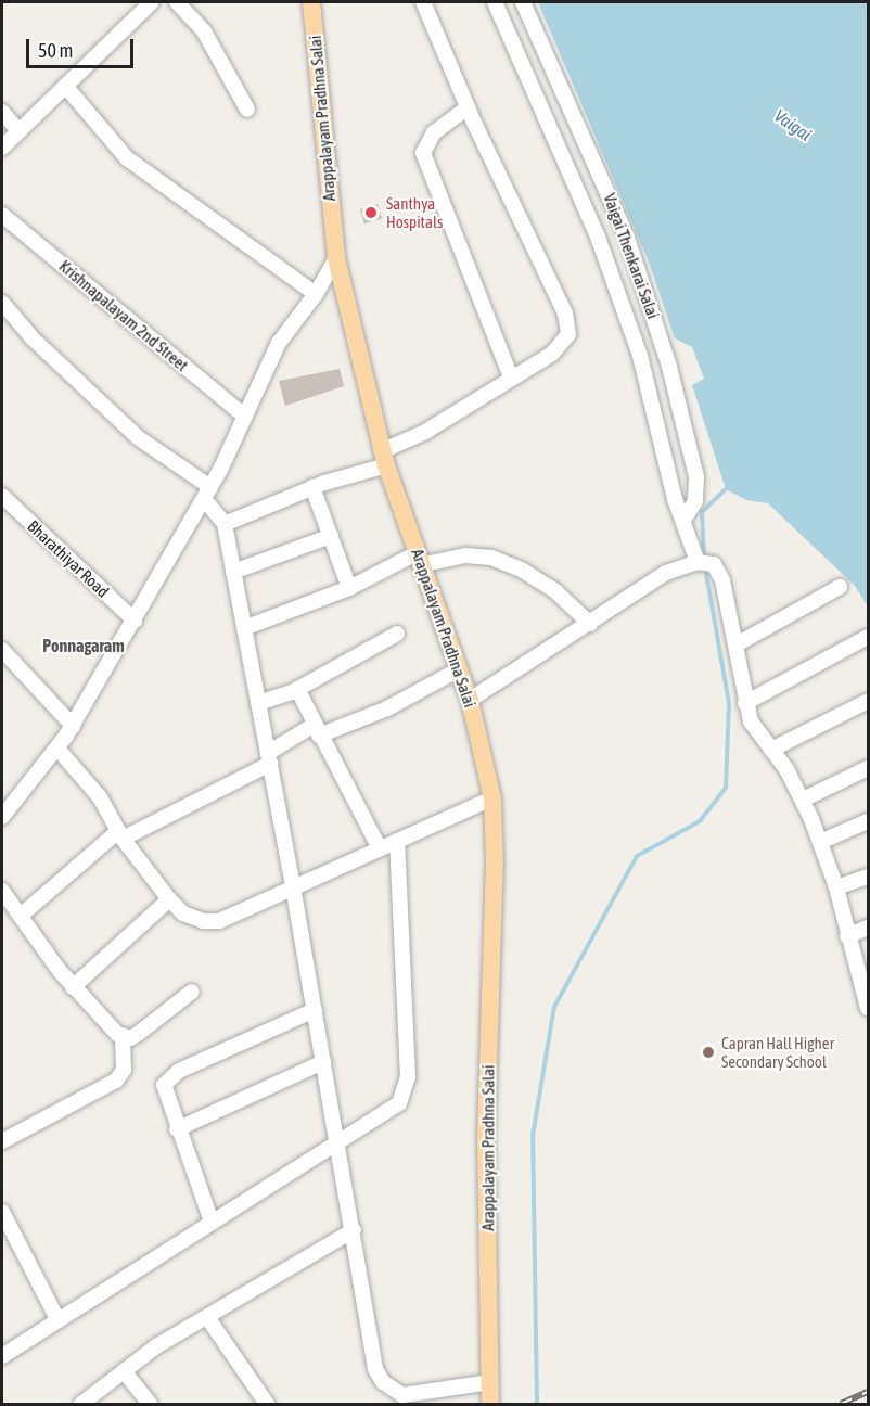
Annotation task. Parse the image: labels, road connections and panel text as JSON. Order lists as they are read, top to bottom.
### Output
{
  "streets": {
    "main road": ["Arappalayam Pradhna Salai"],
    "street": ["Vaigai Thenkarai Salai", "Krishnapalayam 2nd Street", "Bharathiyar Road"]
  },
  "districts": ["Ponnagaram"],
  "water": ["Vaigai"],
  "places": ["Santhya Hospitals", "Capran Hall Higher Secondary School"],
  "scale_bar": "50 m"
}
